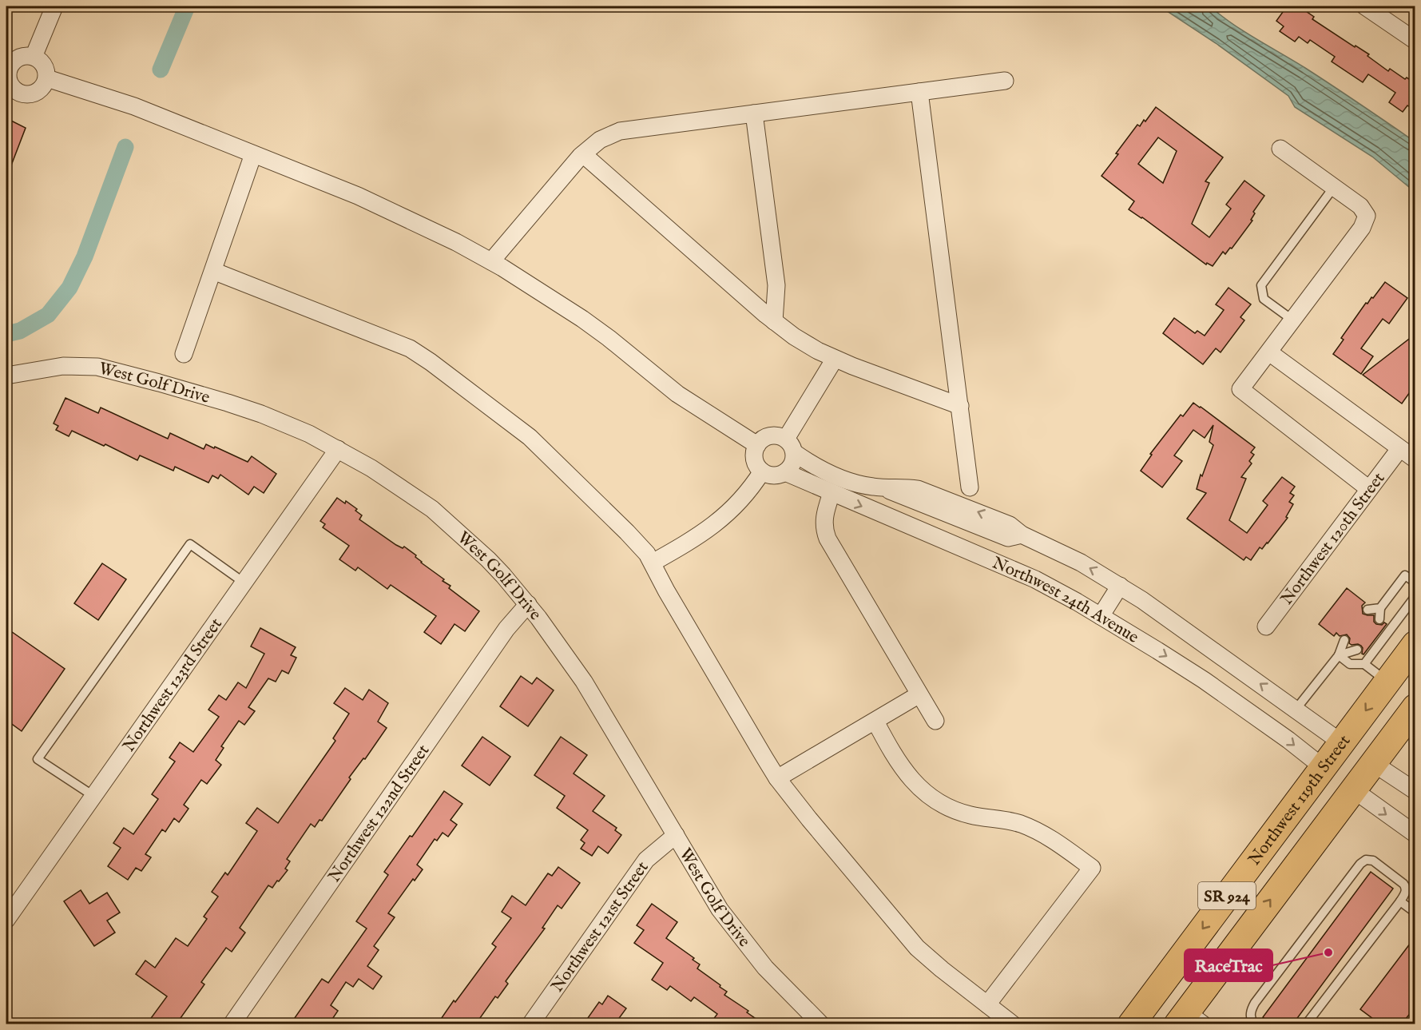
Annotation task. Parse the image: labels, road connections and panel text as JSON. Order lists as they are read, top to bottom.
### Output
{
  "streets": {
    "highway": ["Northwest 119th Street", "SR 924"],
    "street": [
      "West Golf Drive",
      "Northwest 120th Street",
      "Northwest 24th Avenue",
      "Northwest 123rd Street",
      "Northwest 122nd Street",
      "Northwest 121st Street"
    ]
  },
  "crossings": [
    ["West Golf Drive", "Northwest 123rd Street"],
    ["West Golf Drive", "Northwest 122nd Street"],
    ["West Golf Drive", "Northwest 121st Street"],
    ["Northwest 24th Avenue", "Northwest 119th Street"]
  ],
  "places": ["RaceTrac"]
}
